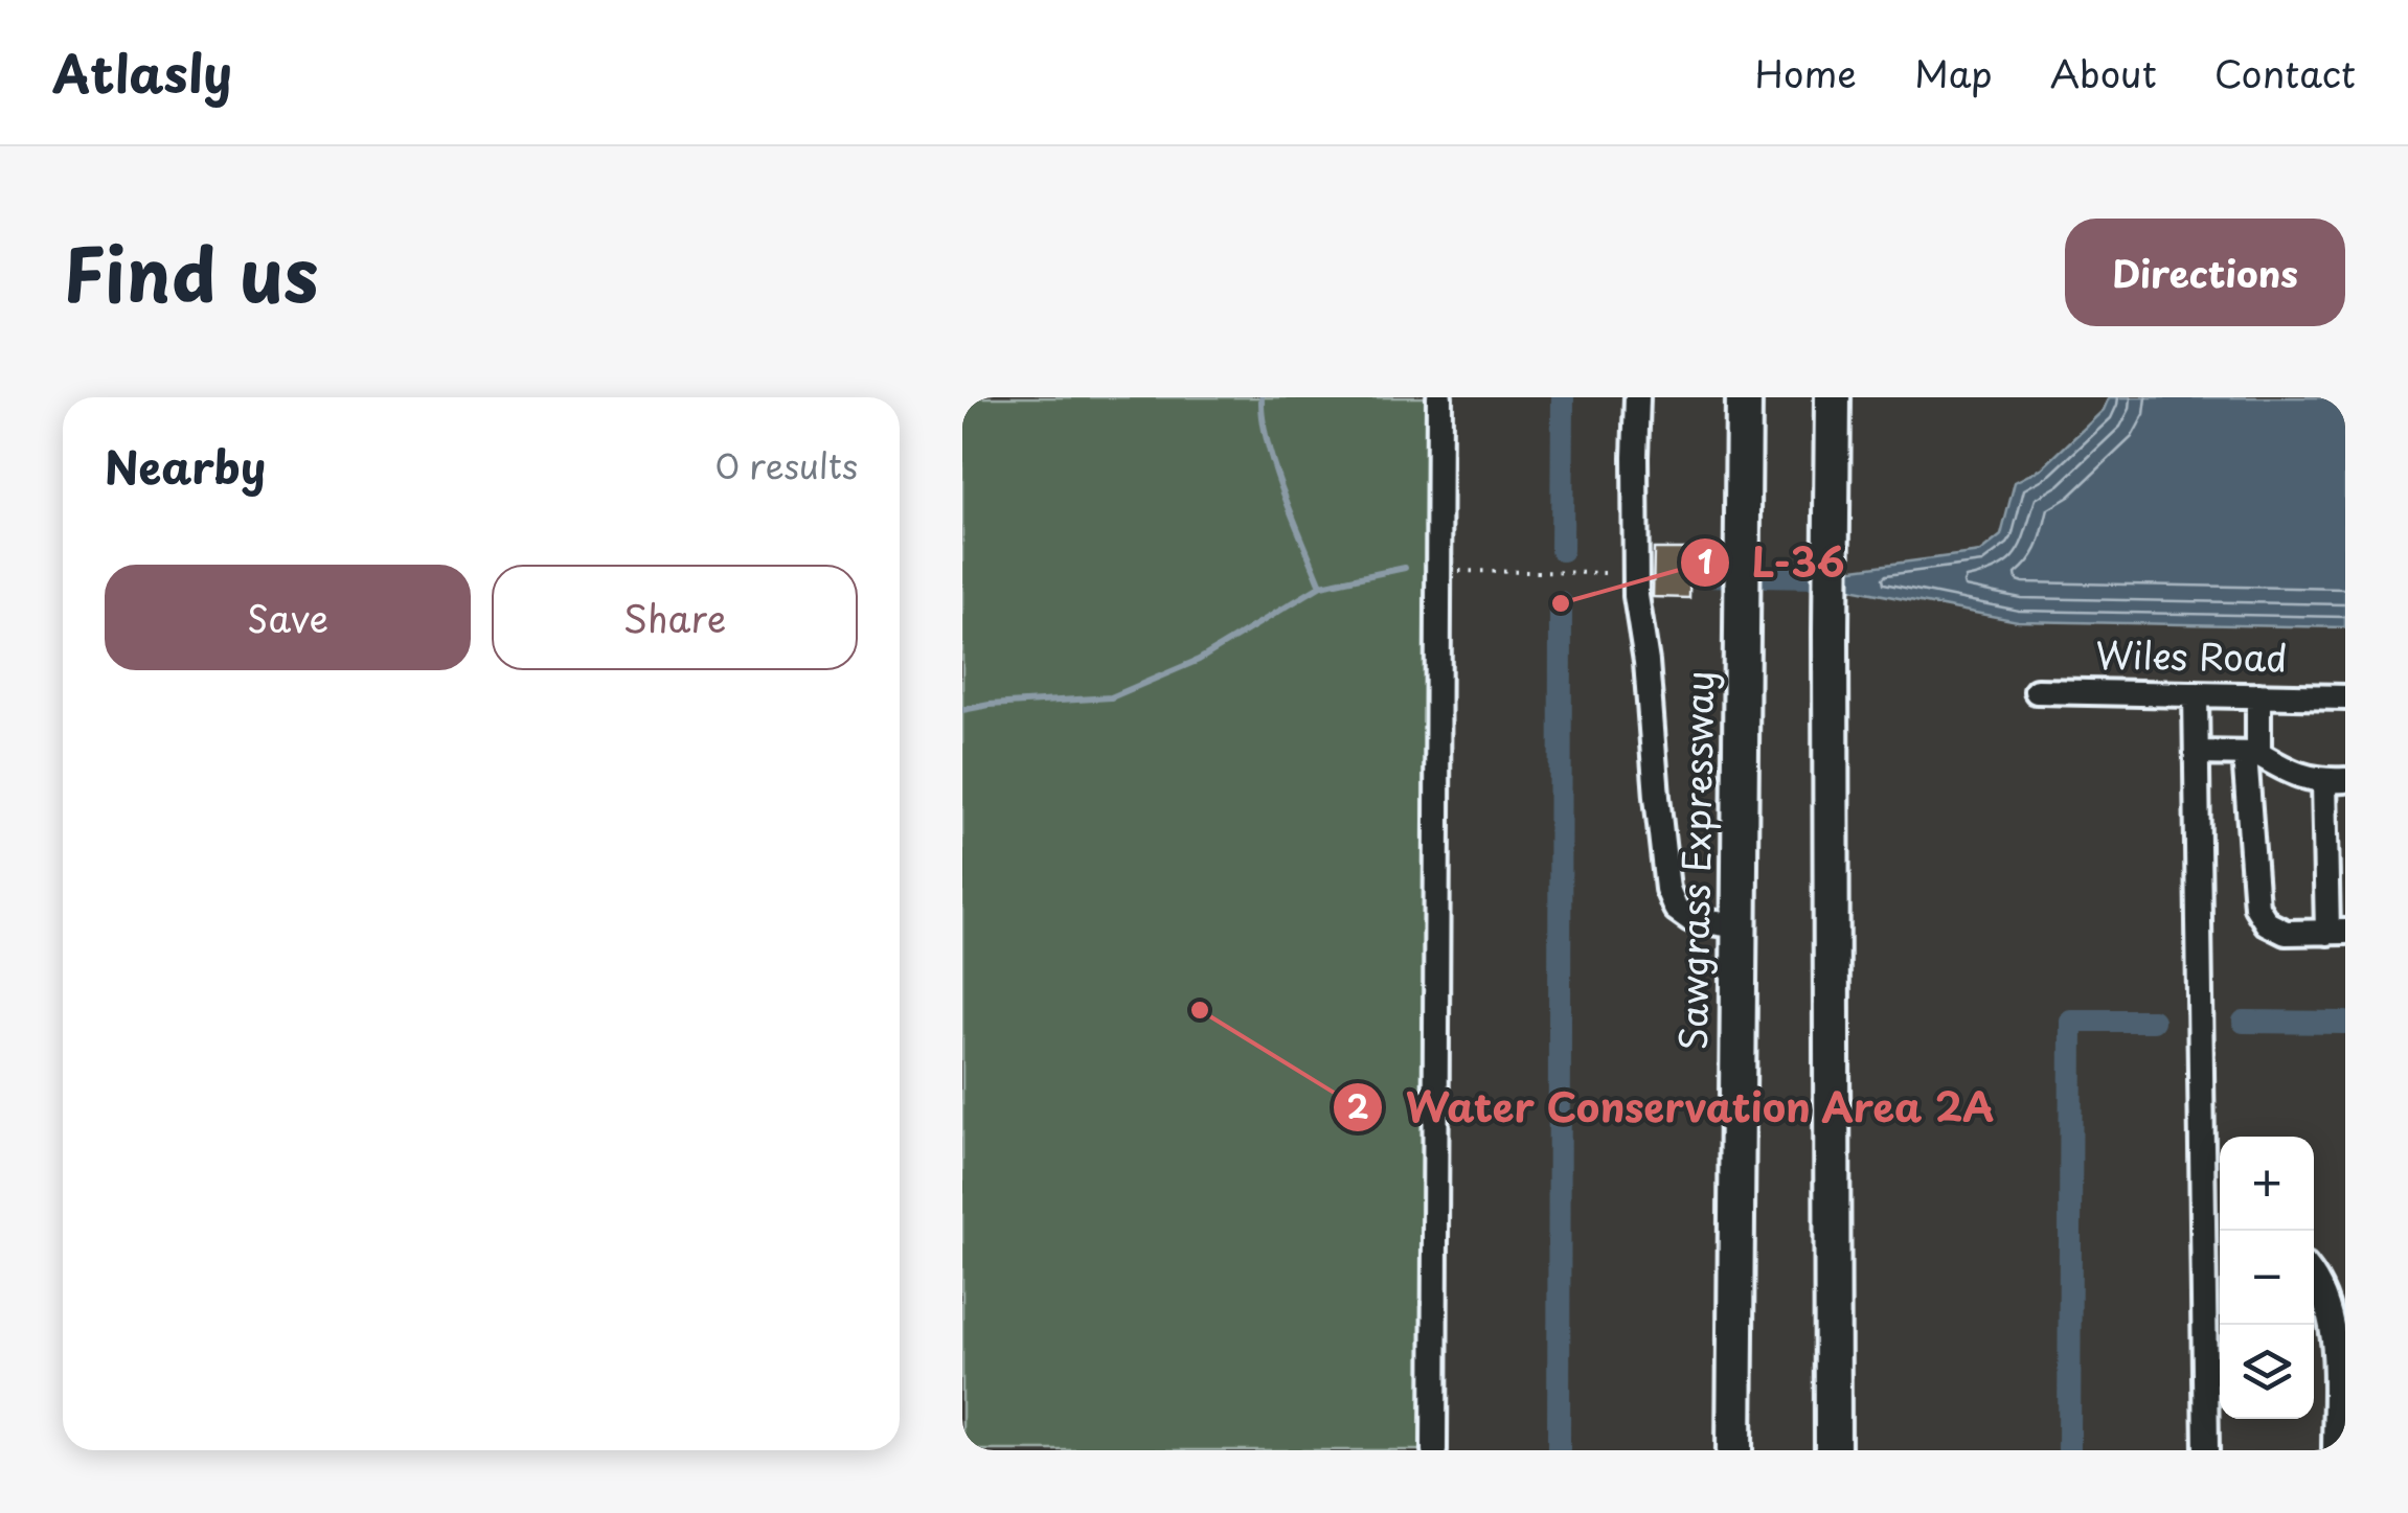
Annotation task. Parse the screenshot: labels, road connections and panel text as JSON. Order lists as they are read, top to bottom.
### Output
{
  "streets": {
    "highway": ["Sawgrass Expressway"],
    "street": ["Wiles Road"]
  },
  "places": ["L-36", "Water Conservation Area 2A"],
  "page": {
    "header": "Atlasly",
    "nav": [
      "Home",
      "Map",
      "About",
      "Contact"
    ],
    "title": "Find us",
    "buttons": [
      "Directions",
      ["Save", "Share"]
    ],
    "heading": ["Nearby", "0 results"],
    "map_buttons": ["+", "−"]
  }
}
